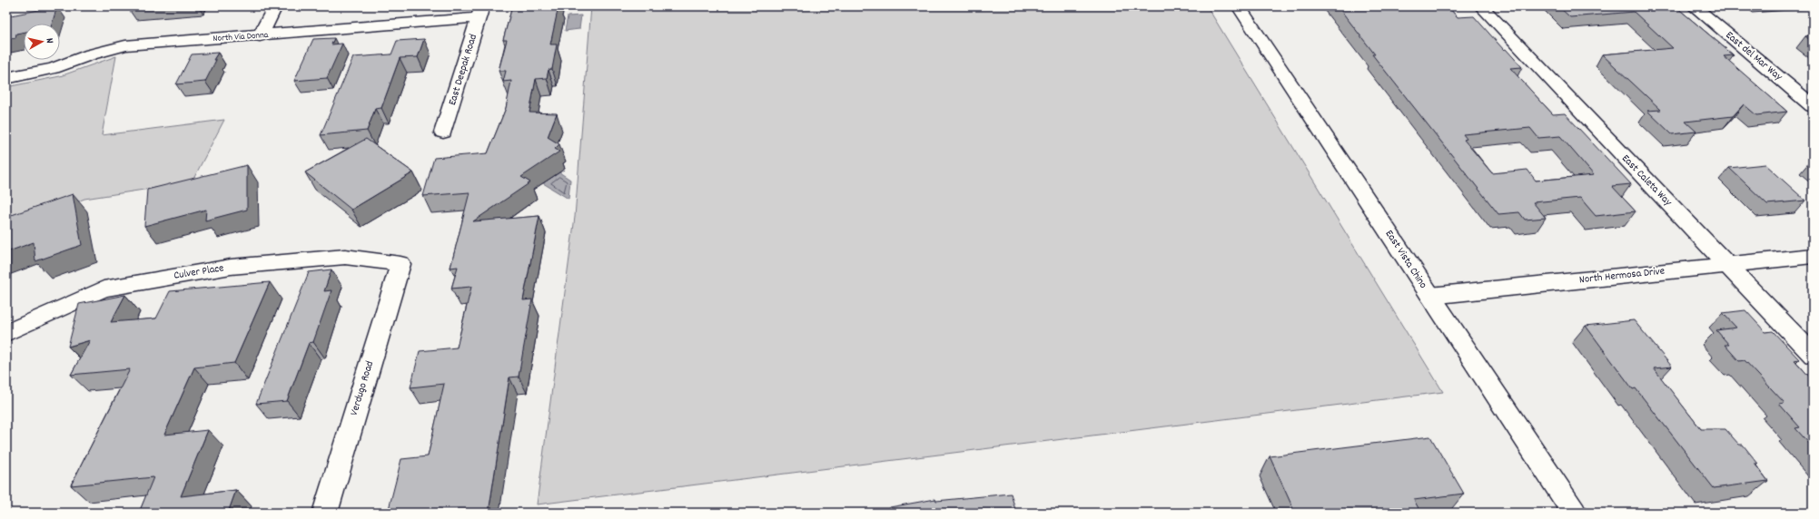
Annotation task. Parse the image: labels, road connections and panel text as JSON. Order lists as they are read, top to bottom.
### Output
{
  "streets": {
    "street": [
      "North Via Donna",
      "East del Mar Way",
      "East Deepak Road",
      "East Caleta Way",
      "East Vista Chino",
      "Culver Place",
      "North Hermosa Drive",
      "Verdugo Road"
    ]
  },
  "crossings": [
    ["North Via Donna", "East Deepak Road"],
    ["East Caleta Way", "North Hermosa Drive"],
    ["East Vista Chino", "North Hermosa Drive"],
    ["Culver Place", "Verdugo Road"]
  ],
  "north": "right"
}
